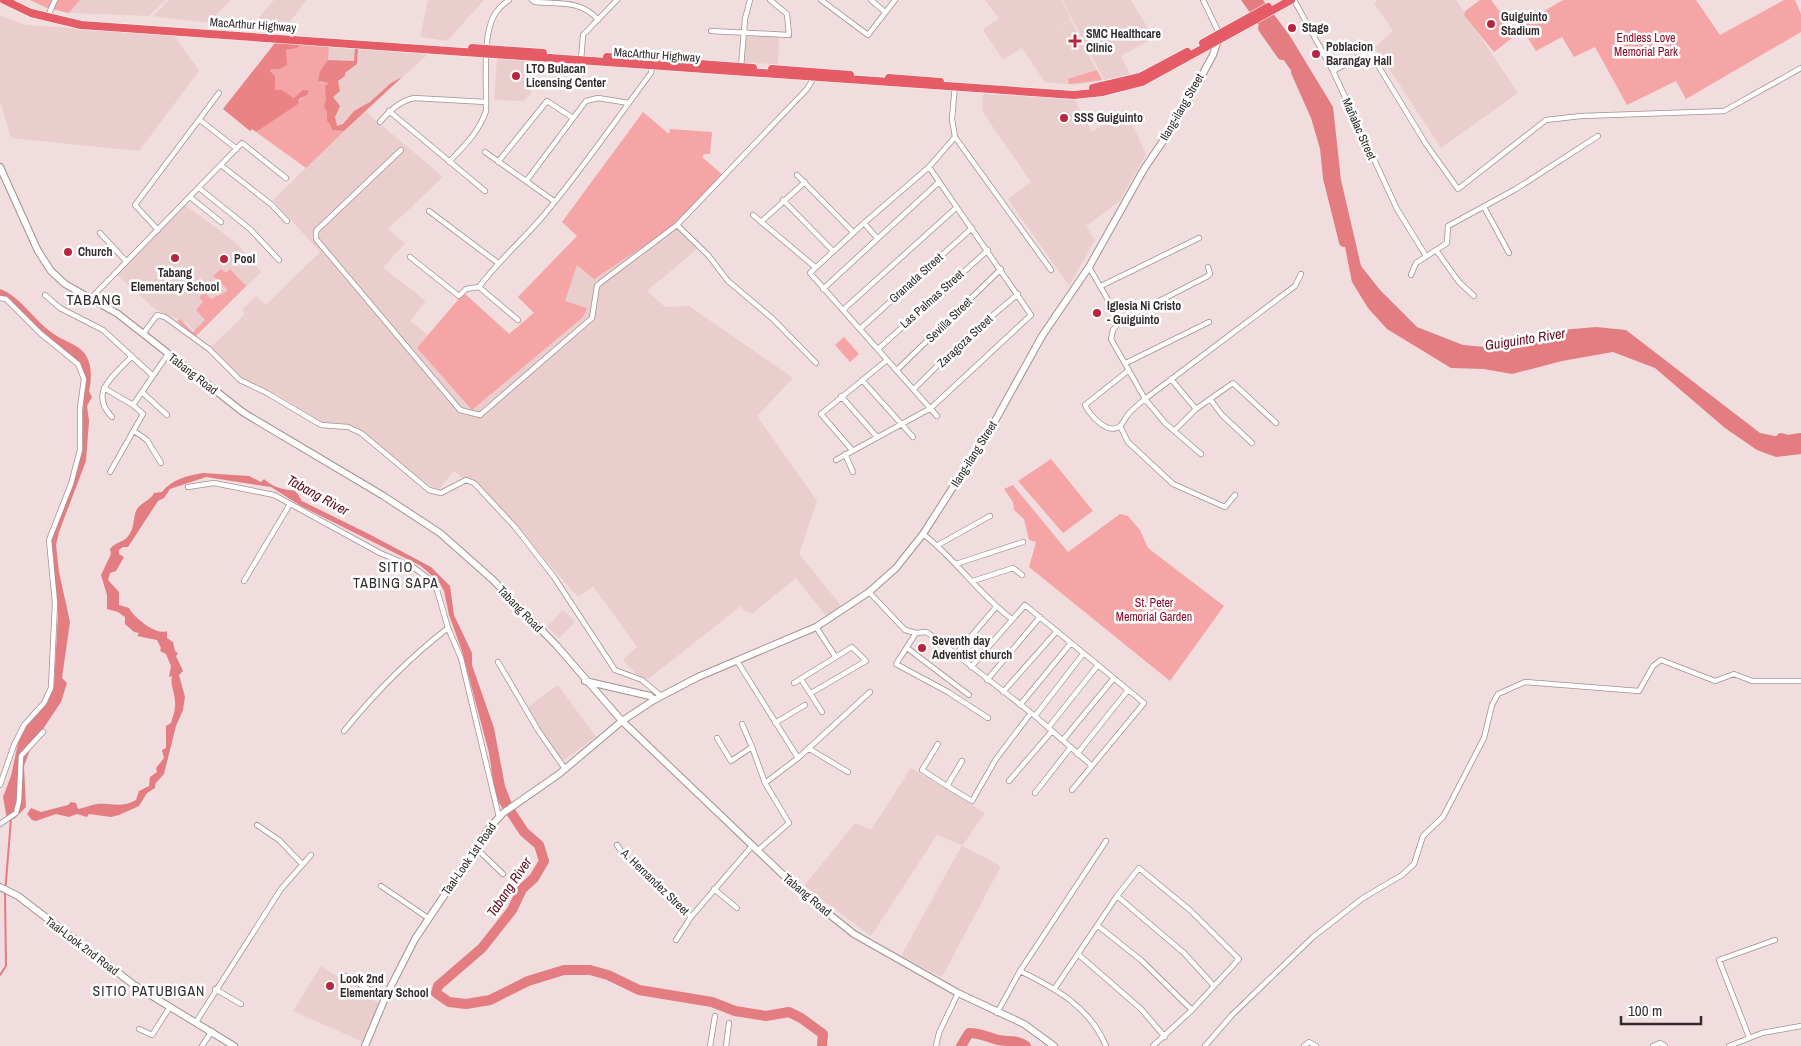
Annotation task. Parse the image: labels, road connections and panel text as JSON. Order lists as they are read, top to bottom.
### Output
{
  "streets": {
    "highway": ["MacArthur Highway"],
    "street": [
      "Ilang-ilang Street",
      "Mañalac Street",
      "Granada Street",
      "Las Palmas Street",
      "Sevilla Street",
      "Zaragoza Street",
      "Tabang Road",
      "Taal-Look 1st Road",
      "A. Hernandez Street",
      "Taal-Look 2nd Road"
    ]
  },
  "crossings": [
    ["MacArthur Highway", "Ilang-ilang Street"],
    ["MacArthur Highway", "Mañalac Street"],
    ["Ilang-ilang Street", "Taal-Look 1st Road"],
    ["Tabang Road", "Taal-Look 1st Road"],
    ["Tabang Road", "A. Hernandez Street"]
  ],
  "districts": ["TABANG", "SITIO TABING SAPA", "SITIO PATUBIGAN"],
  "water": ["Guiguinto River", "Tabang River"],
  "parks": ["Endless Love Memorial Park", "St. Peter Memorial Garden"],
  "places": {
    "other": [
      "Guiguinto Stadium",
      "Stage",
      "Poblacion Barangay Hall",
      "LTO Bulacan Licensing Center",
      "SSS Guiguinto",
      "Church",
      "Tabang Elementary School",
      "Pool",
      "Iglesia Ni Cristo - Guiguinto",
      "Seventh day Adventist church",
      "Look 2nd Elementary School"
    ],
    "health": ["SMC Healthcare Clinic"]
  },
  "scale_bar": "100 m"
}
